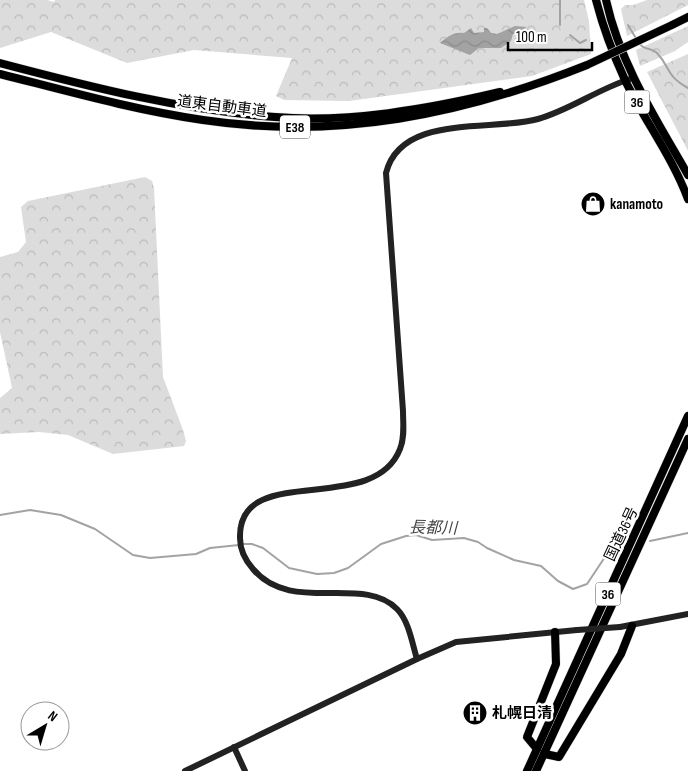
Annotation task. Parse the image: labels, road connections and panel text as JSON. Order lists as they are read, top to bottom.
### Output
{
  "streets": {
    "highway": [
      "36",
      "道東自動車道",
      "E38",
      "国道36号"
    ]
  },
  "water": ["長都川"],
  "places": {
    "shop": ["kanamoto"],
    "building": ["札幌日清"]
  },
  "scale_bar": "100 m",
  "north": "top right"
}
